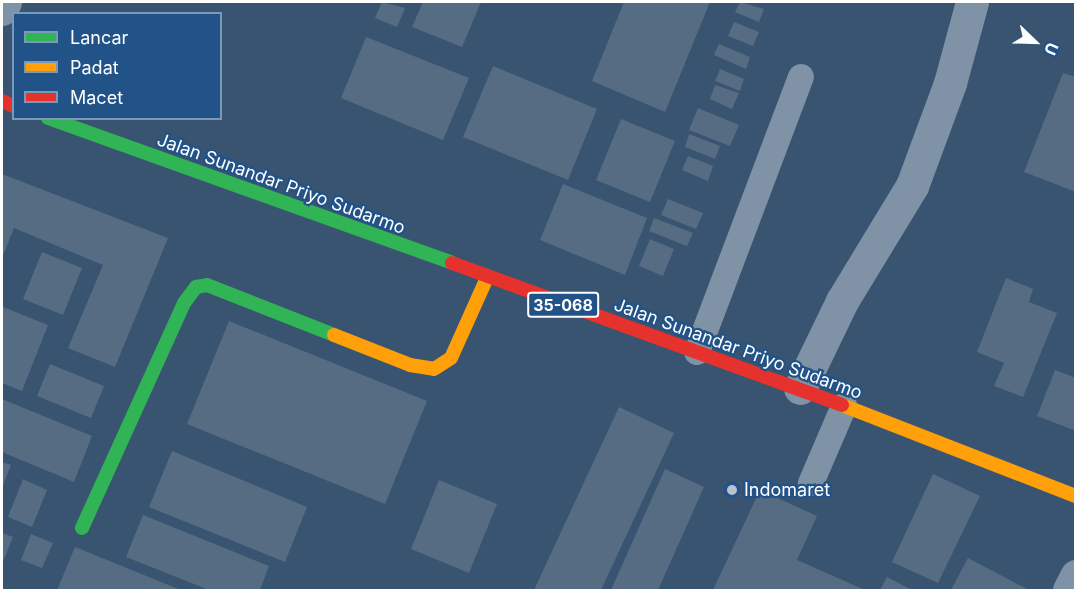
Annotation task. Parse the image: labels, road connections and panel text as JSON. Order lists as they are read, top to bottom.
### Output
{
  "streets": {
    "main road": ["Jalan Sunandar Priyo Sudarmo", "35-068"]
  },
  "places": ["Indomaret"],
  "legend": ["Lancar", "Padat", "Macet"],
  "north": "bottom right"
}
